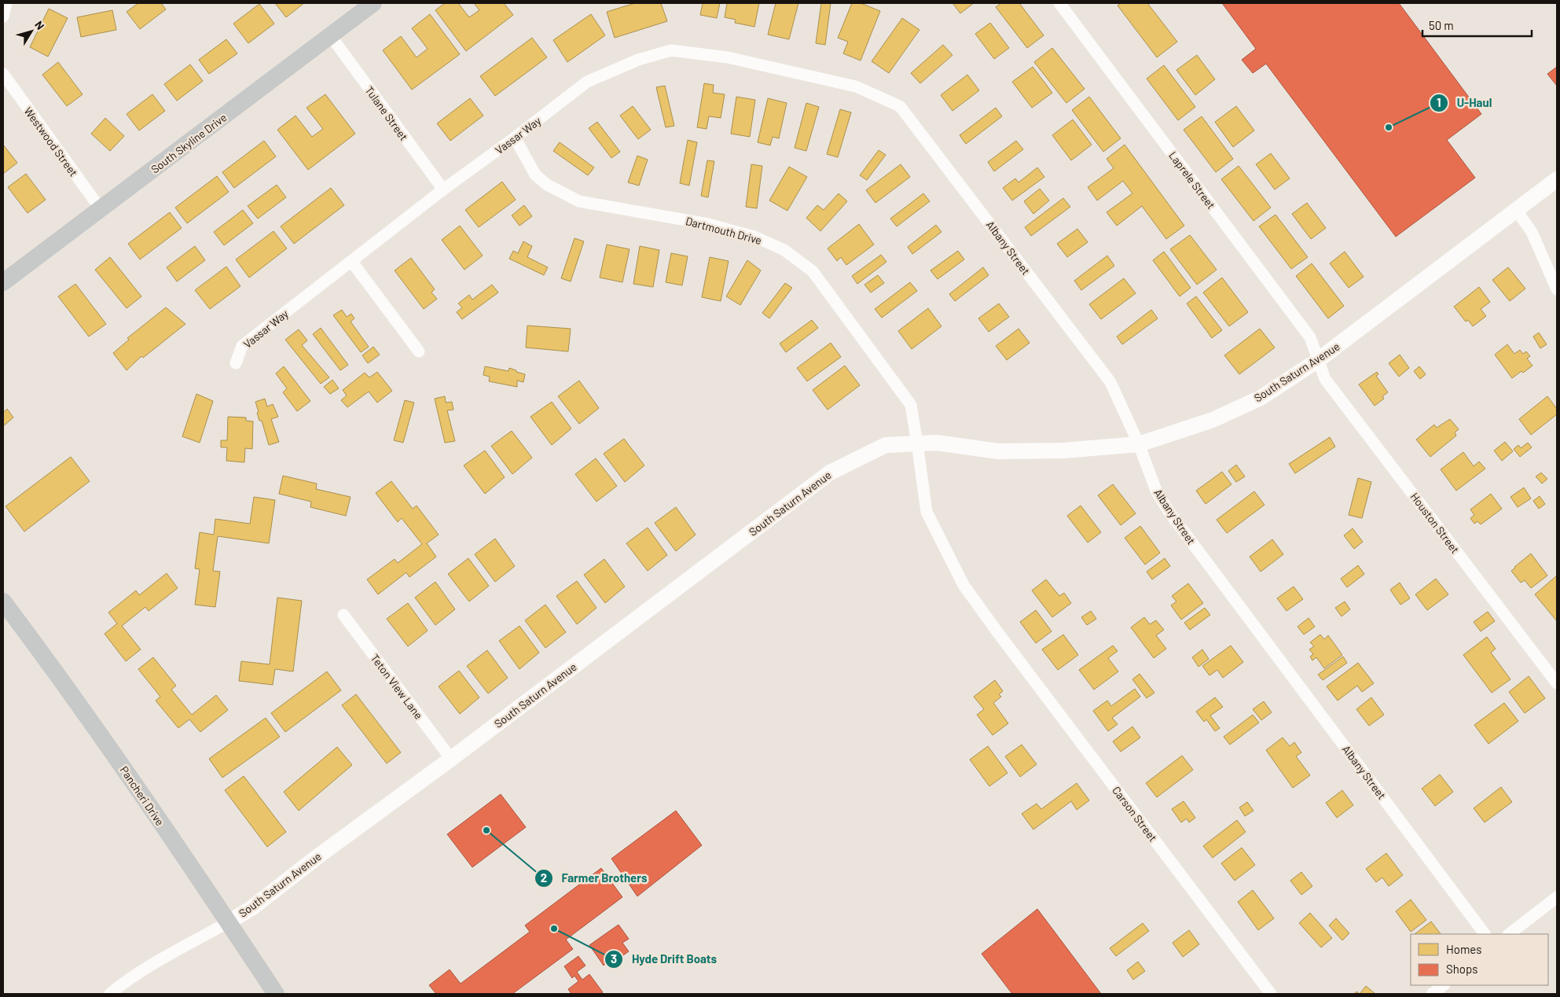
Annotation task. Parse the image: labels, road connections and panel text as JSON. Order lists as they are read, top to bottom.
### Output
{
  "streets": {
    "main road": ["South Skyline Drive", "Pancheri Drive"],
    "street": [
      "Tulane Street",
      "Vassar Way",
      "Westwood Street",
      "Laprele Street",
      "Dartmouth Drive",
      "Albany Street",
      "South Saturn Avenue",
      "Houston Street",
      "Teton View Lane",
      "Carson Street"
    ]
  },
  "crossings": [
    ["Tulane Street", "Vassar Way"],
    ["Tulane Street", "South Skyline Drive"],
    ["Vassar Way", "Dartmouth Drive"],
    ["Vassar Way", "Albany Street"],
    ["Westwood Street", "South Skyline Drive"],
    ["Laprele Street", "South Saturn Avenue"],
    ["Laprele Street", "Houston Street"],
    ["Dartmouth Drive", "Carson Street"],
    ["Albany Street", "South Saturn Avenue"],
    ["South Saturn Avenue", "Houston Street"],
    ["South Saturn Avenue", "Teton View Lane"],
    ["South Saturn Avenue", "Pancheri Drive"],
    ["South Saturn Avenue", "Carson Street"]
  ],
  "places": ["U-Haul", "Farmer Brothers", "Hyde Drift Boats"],
  "legend": ["Homes", "Shops"],
  "scale_bar": "50 m",
  "north": "top right"
}
